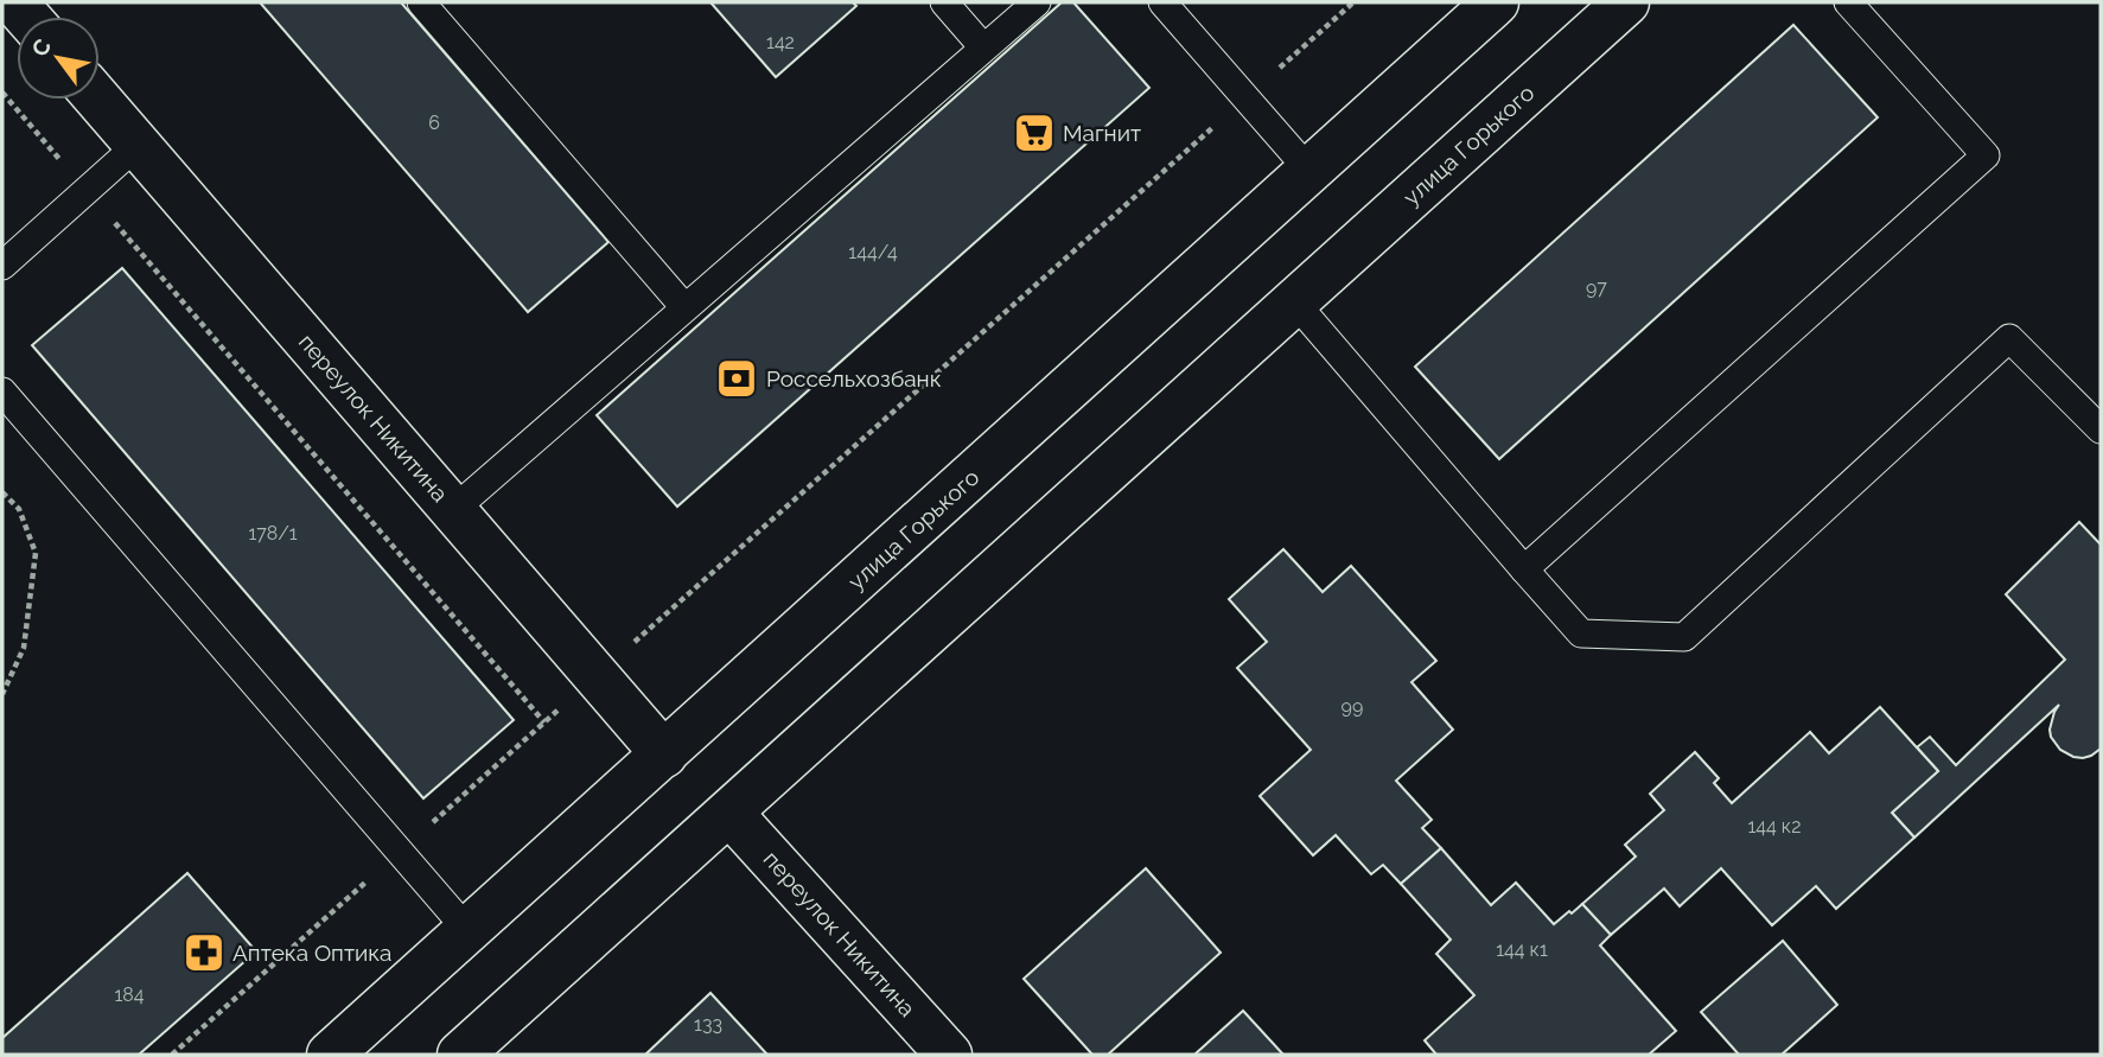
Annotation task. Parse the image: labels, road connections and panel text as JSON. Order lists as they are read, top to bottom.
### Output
{
  "streets": {
    "main road": ["улица Горького", "переулок Никитина"]
  },
  "crossings": [
    ["улица Горького", "переулок Никитина"]
  ],
  "places": {
    "supermarket": ["Магнит"],
    "bank": ["Россельхозбанк"],
    "pharmacy": ["Аптека Оптика"]
  },
  "house_numbers": [
    "142",
    "6",
    "144/4",
    "97",
    "178/1",
    "99",
    "144 к2",
    "144 к1",
    "184",
    "133"
  ],
  "north": "top left"
}
